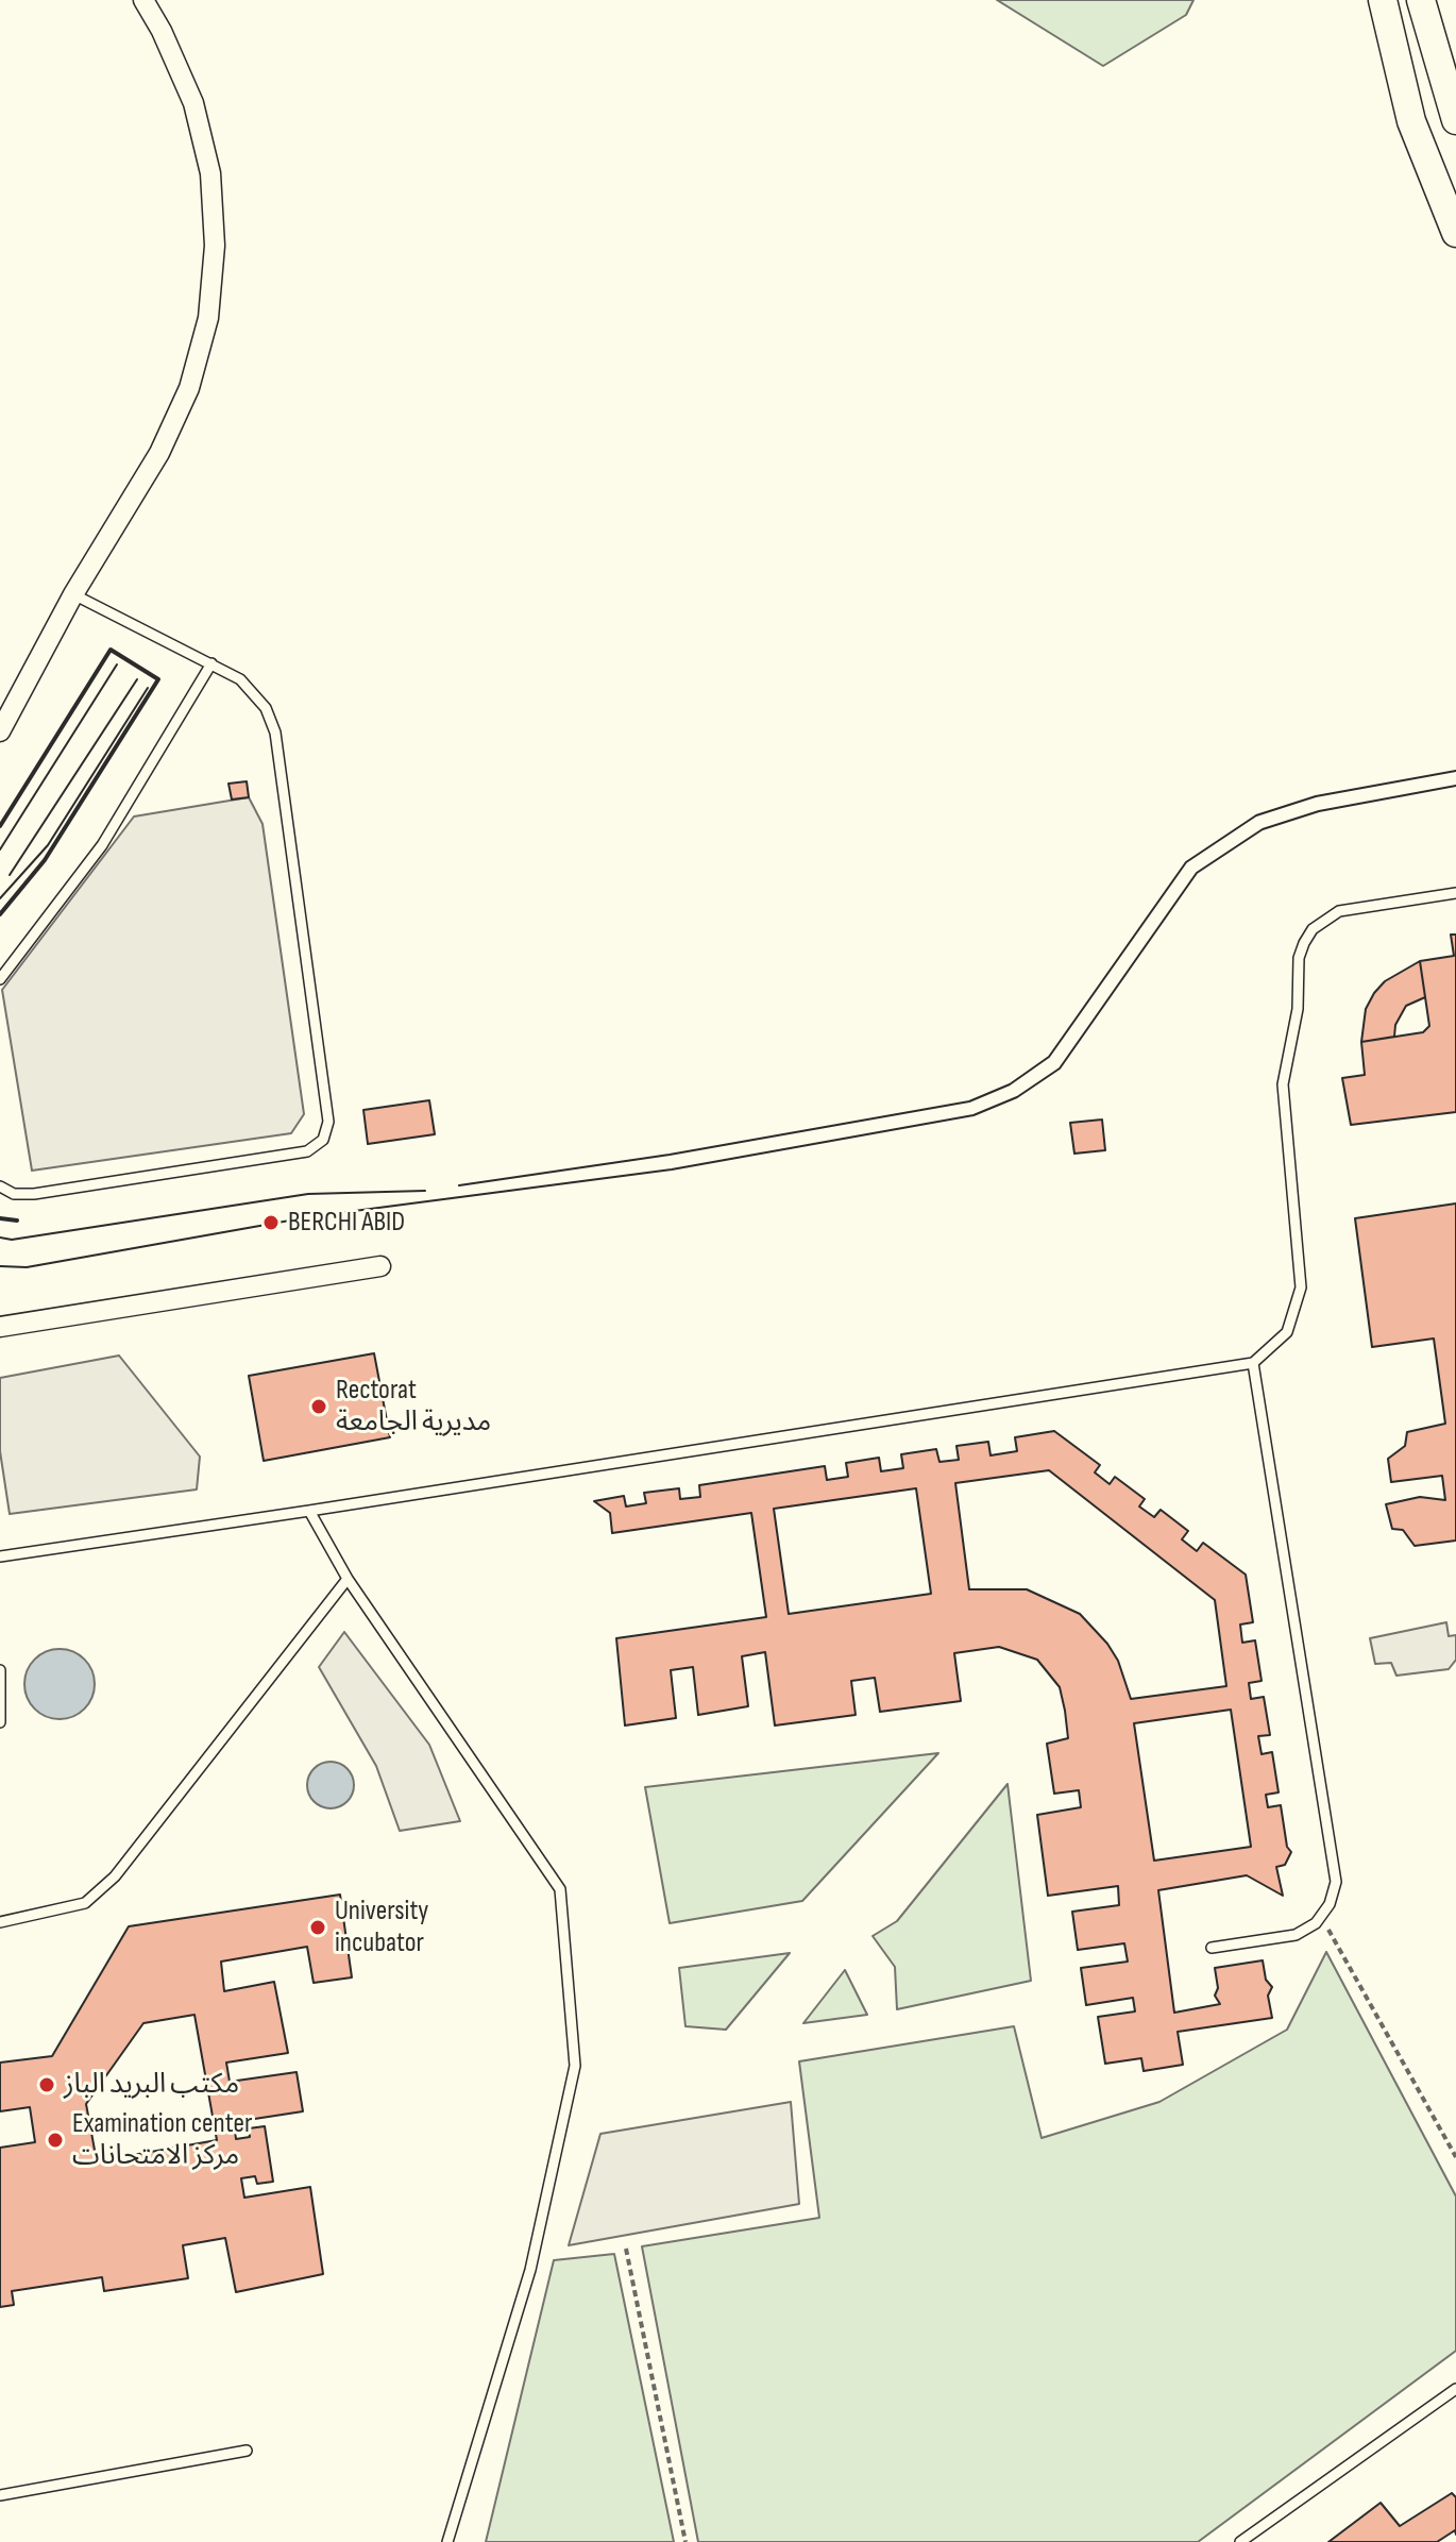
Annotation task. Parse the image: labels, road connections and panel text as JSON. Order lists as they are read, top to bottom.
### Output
{
  "places": [
    "BERCHI ABID",
    "Rectorat مديرية الجامعة",
    "University incubator",
    "مكتب البريد الباز",
    "Examination center مركز الامتحانات"
  ]
}
